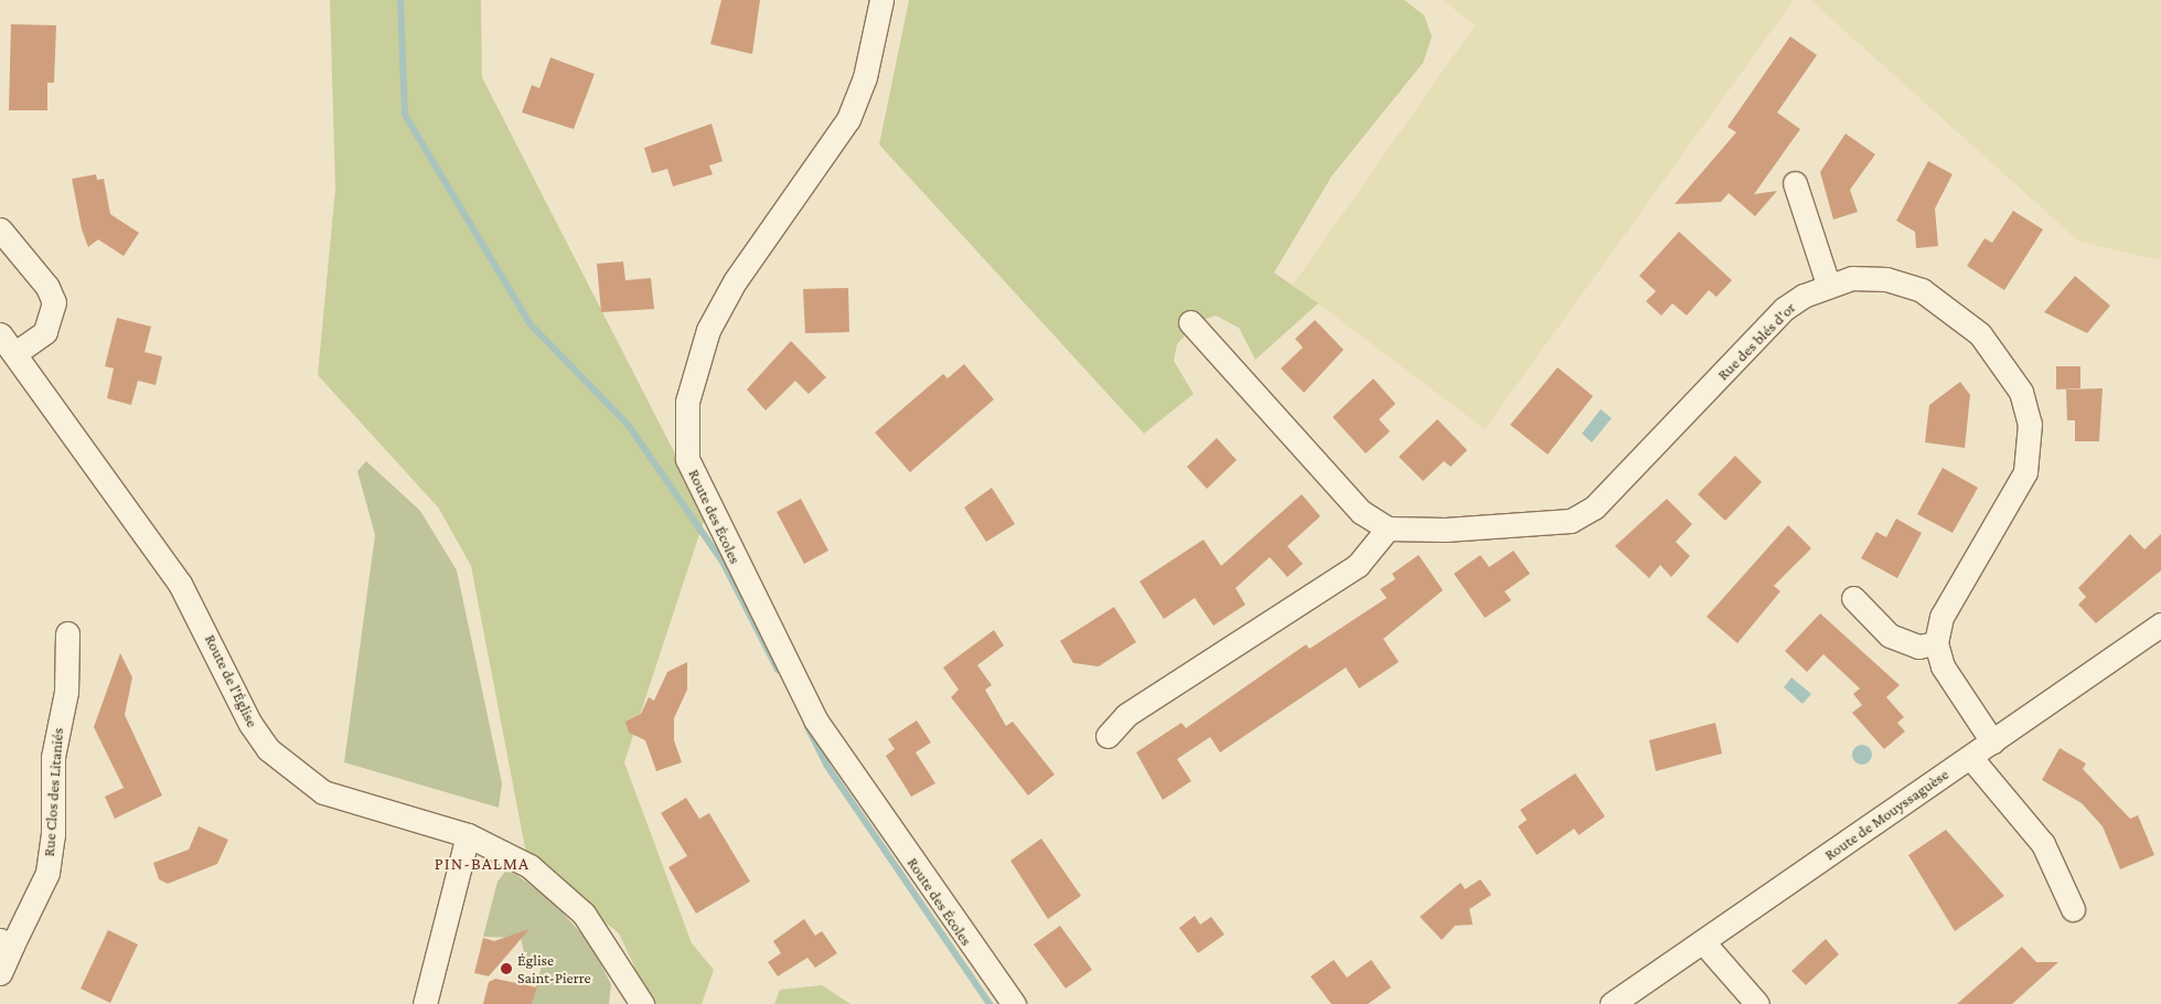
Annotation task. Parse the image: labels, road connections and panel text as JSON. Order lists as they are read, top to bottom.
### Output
{
  "streets": {
    "street": [
      "Rue des blés d'or",
      "Route des Écoles",
      "Route de l'Église",
      "Rue Clos des Litaniés",
      "Route de Mouyssaguèse"
    ]
  },
  "crossings": [
    ["Rue des blés d'or", "Route de Mouyssaguèse"]
  ],
  "districts": ["PIN-BALMA"],
  "places": ["Église Saint-Pierre"]
}
